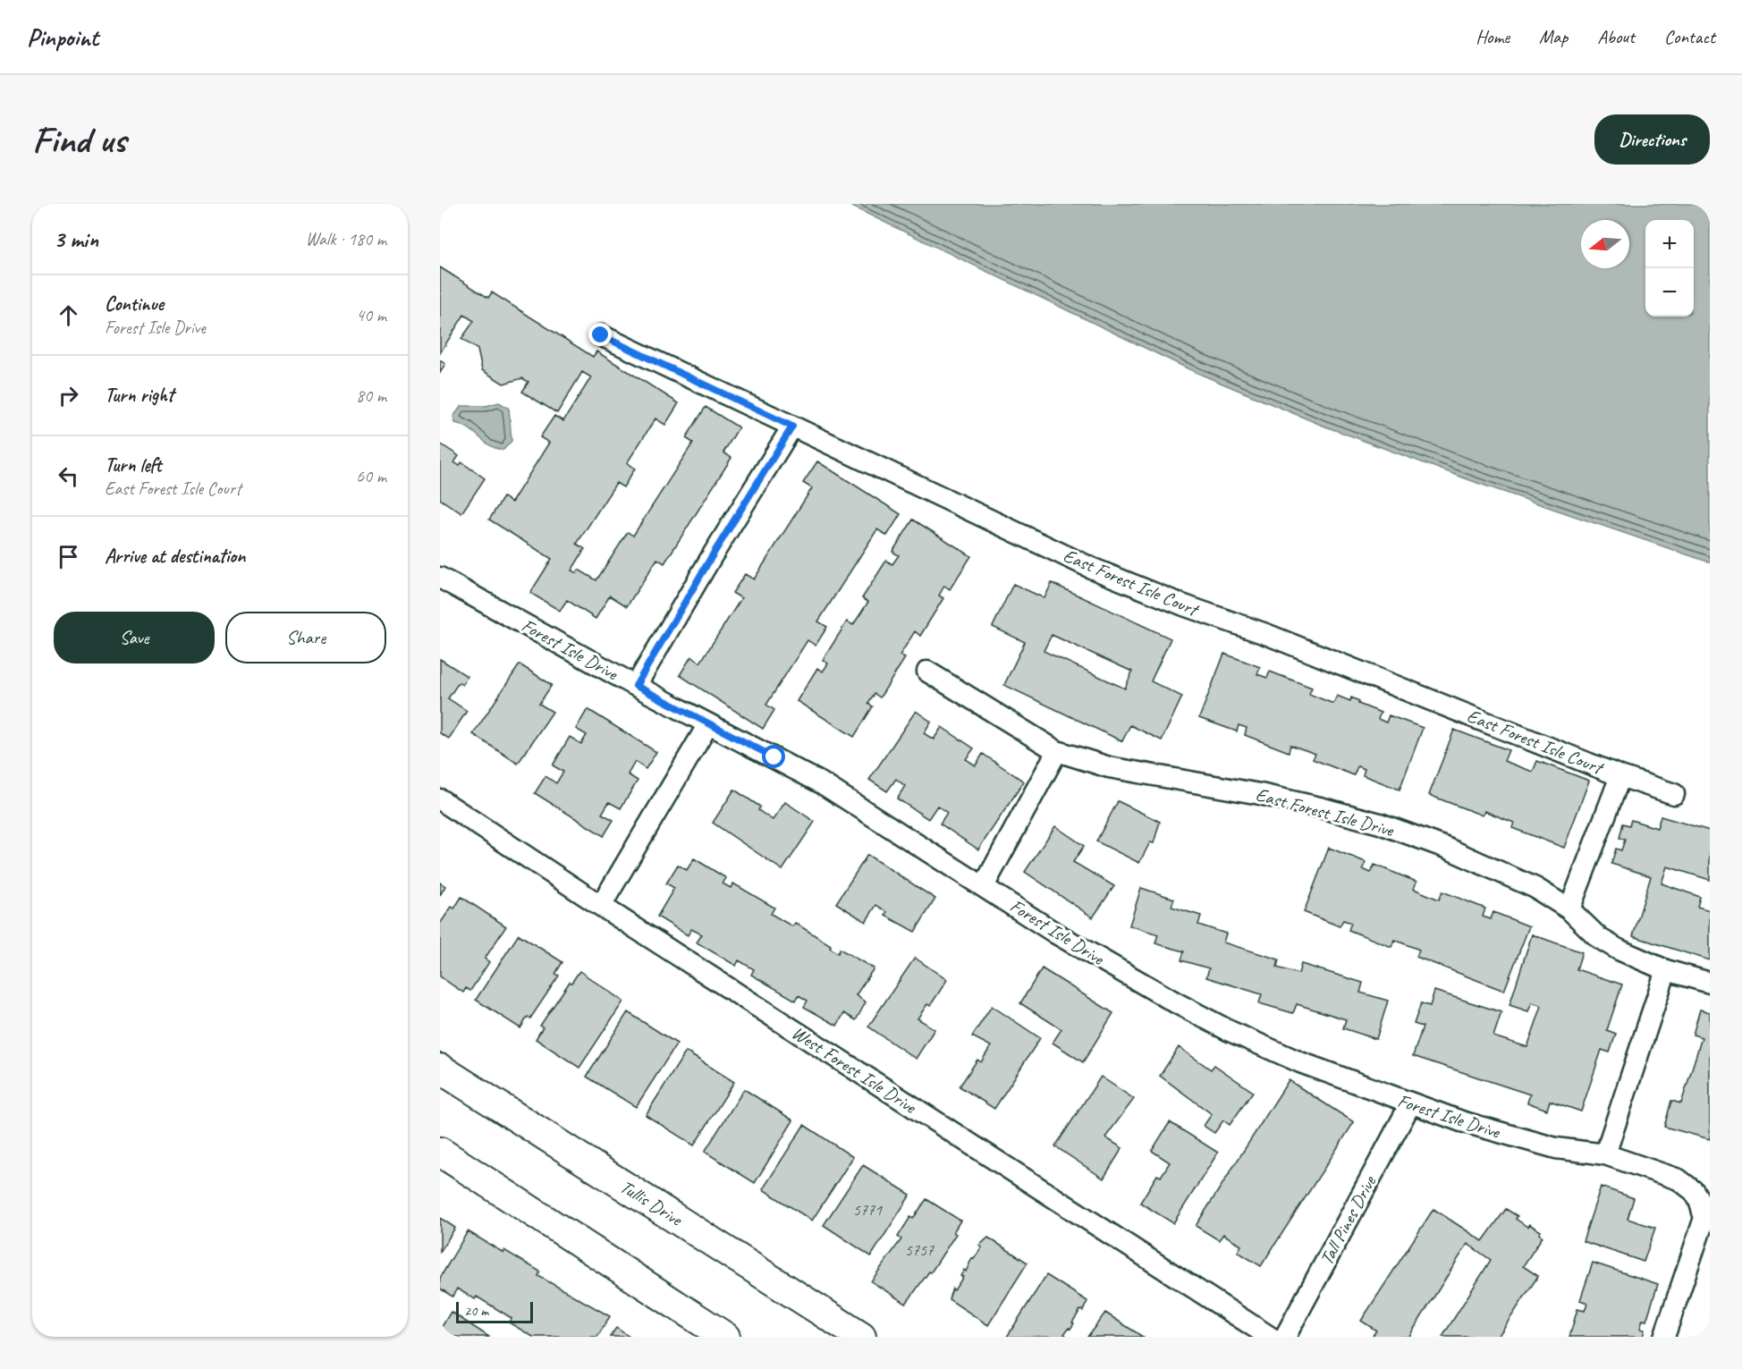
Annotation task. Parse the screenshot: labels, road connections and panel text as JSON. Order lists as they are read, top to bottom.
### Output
{
  "streets": {
    "street": [
      "East Forest Isle Court",
      "Forest Isle Drive",
      "East Forest Isle Drive",
      "West Forest Isle Drive",
      "Tullis Drive",
      "Tall Pines Drive"
    ]
  },
  "crossings": [
    ["Forest Isle Drive", "Tall Pines Drive"]
  ],
  "house_numbers": ["5771", "5757"],
  "scale_bar": "20 m",
  "north": "left",
  "page": {
    "header": "Pinpoint",
    "nav": [
      "Home",
      "Map",
      "About",
      "Contact"
    ],
    "buttons": [
      "Directions",
      ["Save", "Share"]
    ],
    "title": "Find us",
    "heading": ["3 min", "Walk · 180 m"],
    "map_buttons": ["+", "−"],
    "list": [
      ["Continue", "Forest Isle Drive", "40 m"],
      ["Turn right", "80 m"],
      ["Turn left", "East Forest Isle Court", "60 m"],
      "Arrive at destination"
    ],
    "scale": "20 m"
  }
}
